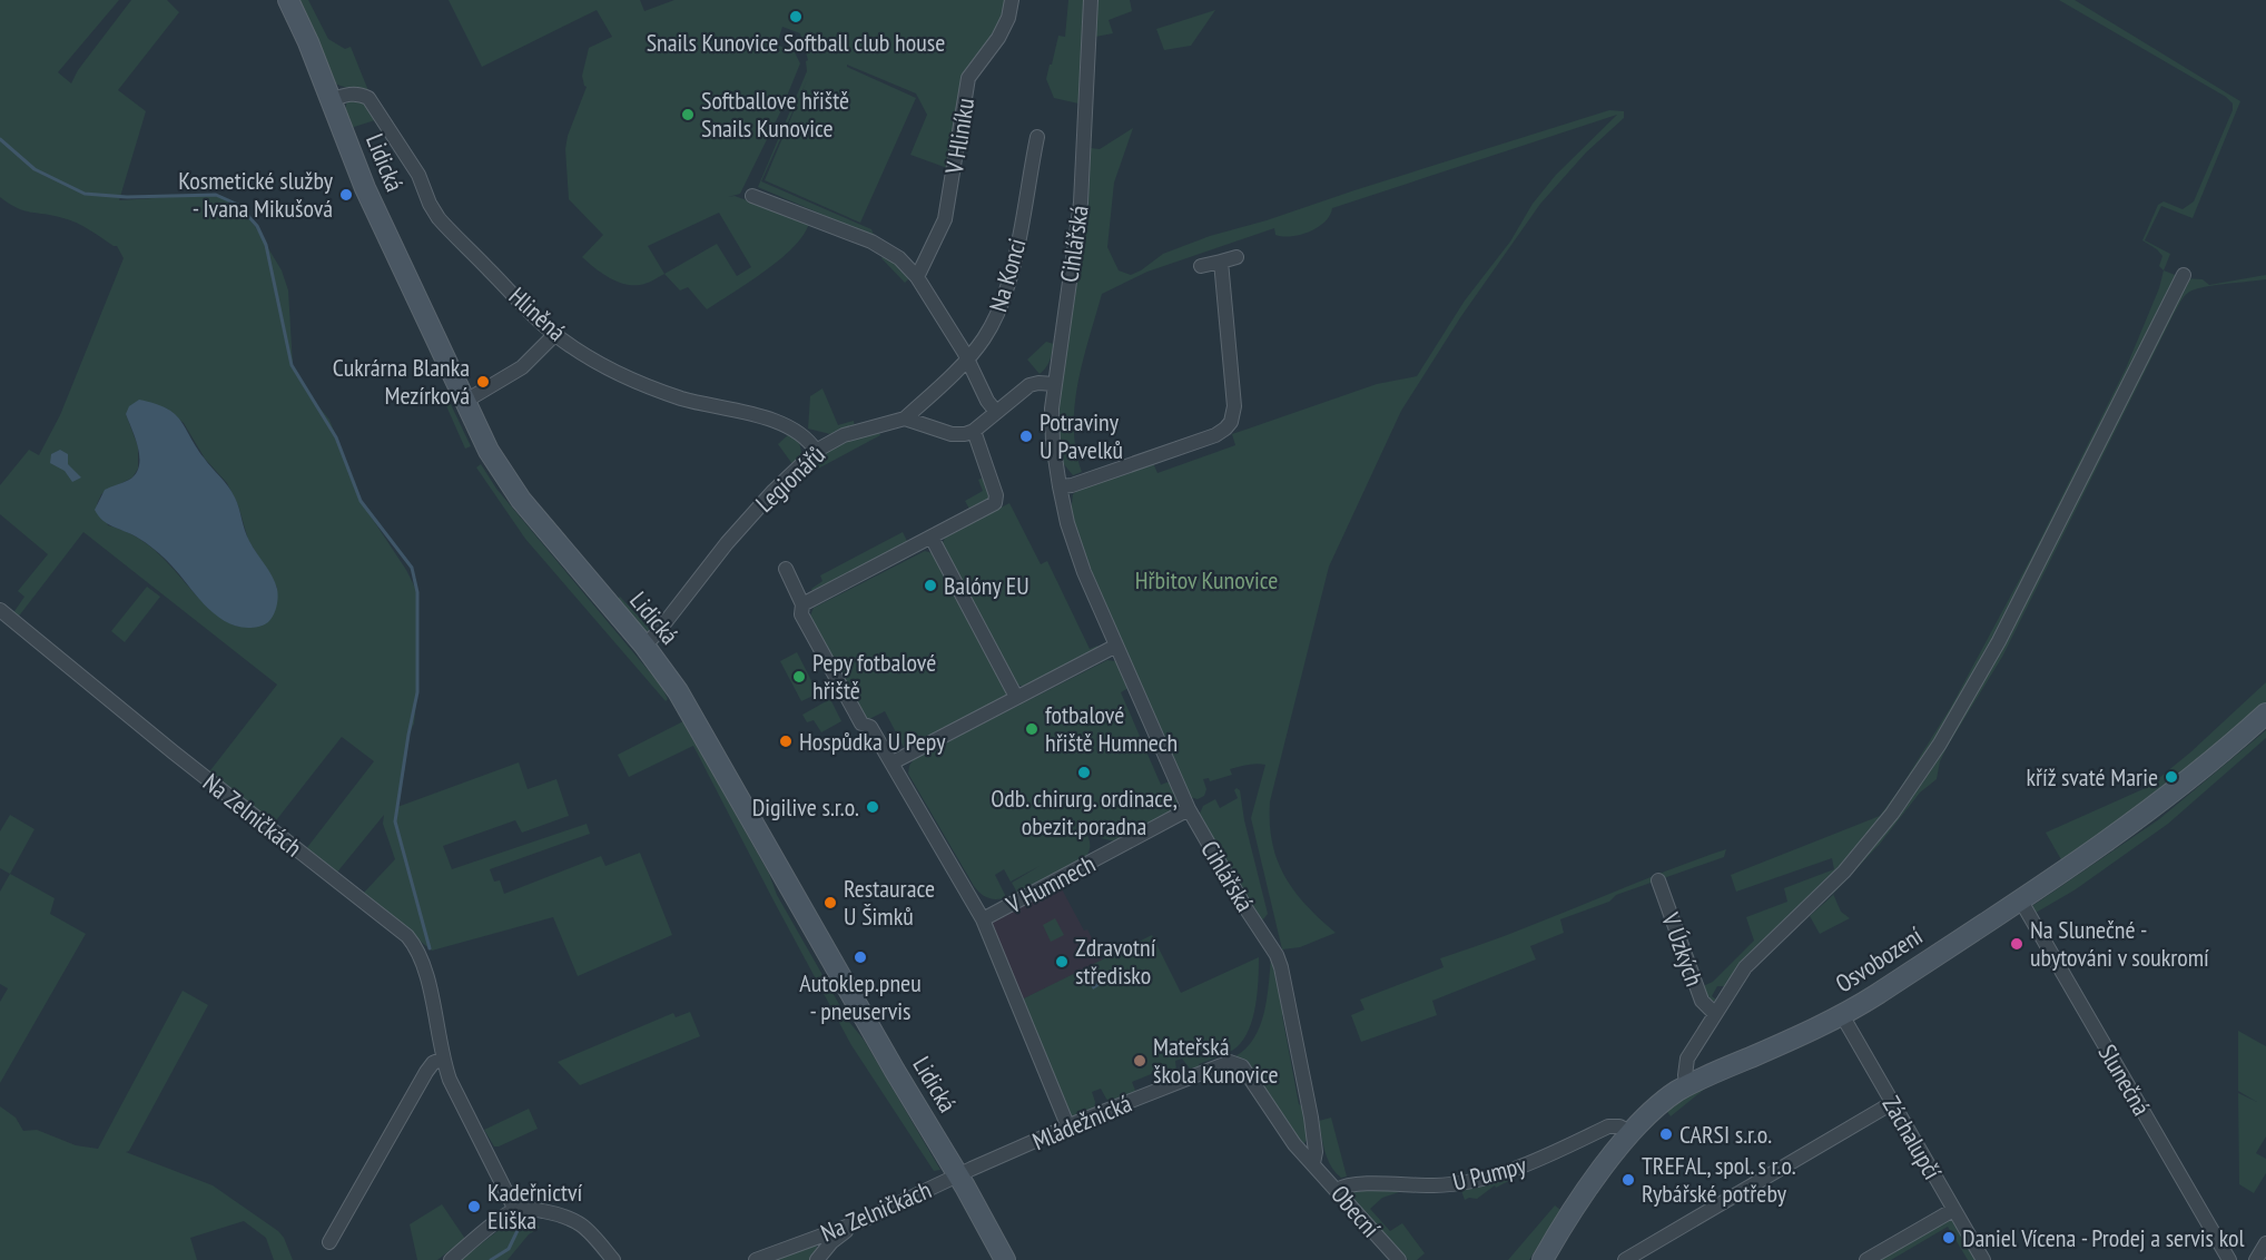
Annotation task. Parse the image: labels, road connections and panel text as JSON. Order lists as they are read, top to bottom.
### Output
{
  "streets": {
    "main road": ["Lidická", "Osvobození"],
    "street": [
      "V Hliníku",
      "Cihlářská",
      "Na Konci",
      "Hliněná",
      "Legionářů",
      "Na Zelničkách",
      "V Humnech",
      "V Úzkých",
      "Slunečná",
      "Mládežnická",
      "Záchalupčí",
      "U Pumpy",
      "Obecní"
    ]
  },
  "crossings": [
    ["Lidická", "Hliněná"],
    ["Lidická", "Legionářů"],
    ["Lidická", "Na Zelničkách"],
    ["Lidická", "Mládežnická"],
    ["Cihlářská", "V Humnech"],
    ["Cihlářská", "Mládežnická"],
    ["Cihlářská", "Obecní"],
    ["Na Konci", "Legionářů"],
    ["Hliněná", "Legionářů"],
    ["Na Zelničkách", "Mládežnická"],
    ["V Humnech", "Mládežnická"],
    ["Osvobození", "Slunečná"],
    ["Osvobození", "Záchalupčí"],
    ["Osvobození", "U Pumpy"],
    ["Mládežnická", "Obecní"],
    ["U Pumpy", "Obecní"]
  ],
  "parks": ["Hřbitov Kunovice"],
  "places": [
    "Snails Kunovice Softball club house",
    "Softballove hřiště Snails Kunovice",
    "Kosmetické služby - Ivana Mikušová",
    "Cukrárna Blanka Mezírková",
    "Potraviny U Pavelků",
    "Balóny EU",
    "Pepy fotbalové hřiště",
    "fotbalové hřiště Humnech",
    "Hospůdka U Pepy",
    "Odb. chirurg. ordinace, obezit.poradna",
    "kříž svaté Marie",
    "Digilive s.r.o.",
    "Restaurace U Šimků",
    "Na Slunečné - ubytováni v soukromí",
    "Autoklep.pneu - pneuservis",
    "Zdravotní středisko",
    "Mateřská škola Kunovice",
    "CARSI s.r.o.",
    "TREFAL, spol. s r.o. Rybářské potřeby",
    "Kadeřnictví Eliška",
    "Daniel Vícena - Prodej a servis kol"
  ]
}
